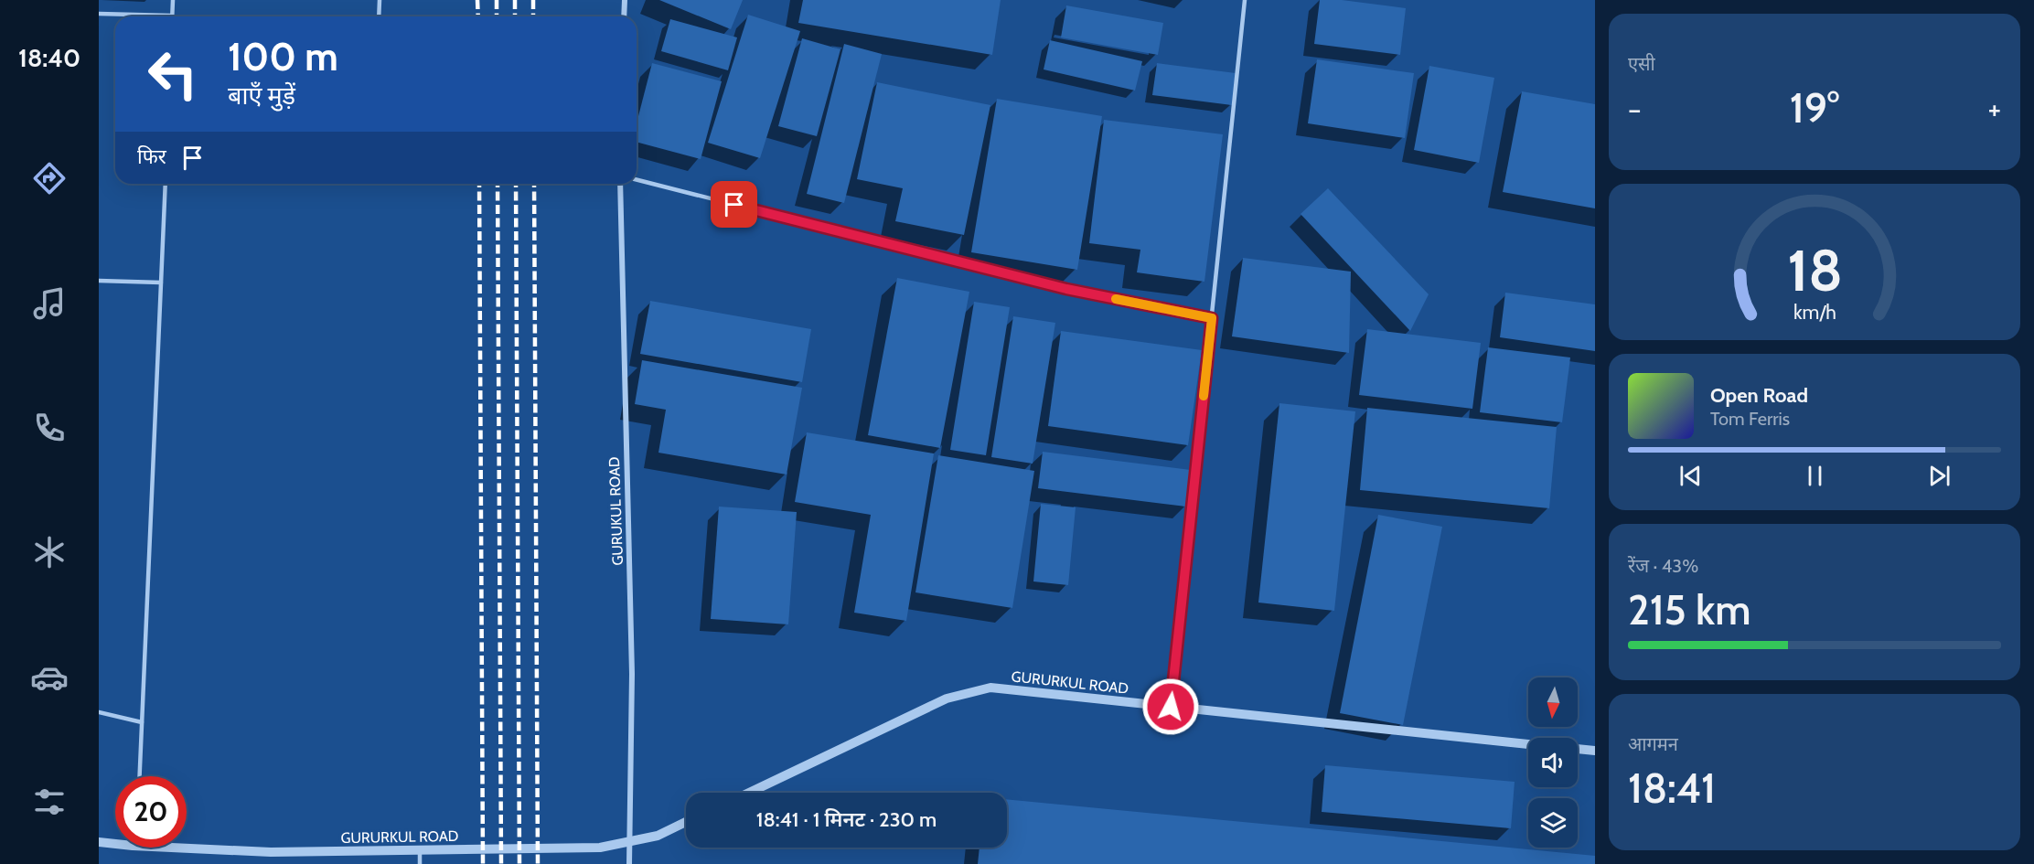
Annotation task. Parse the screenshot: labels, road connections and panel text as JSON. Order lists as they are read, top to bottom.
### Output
{
  "streets": {
    "street": ["GURUKUL ROAD", "GURURKUL ROAD"]
  },
  "crossings": [
    ["GURUKUL ROAD", "GURURKUL ROAD"]
  ],
  "north": "bottom",
  "page": {
    "tabs": "18:40",
    "tile": [
      "एसी",
      ["रेंज · 43%", "215 km"],
      ["आगमन", "18:41"]
    ],
    "turn": ["100 m", "बाएँ मुड़ें"],
    "heat": ["−", "19°", "+"],
    "then": "फिर",
    "song": ["Open Road", "Tom Ferris"],
    "limit": "20",
    "trip": "18:41 · 1 मिनट · 230 m",
    "gauge": ["18", "km/h"]
  }
}
